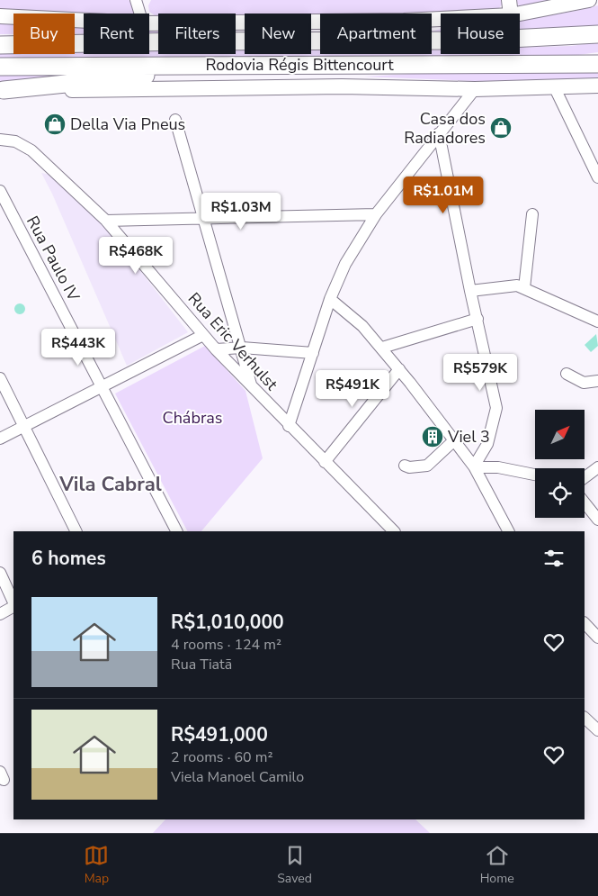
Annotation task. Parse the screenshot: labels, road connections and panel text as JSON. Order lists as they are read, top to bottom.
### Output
{
  "streets": {
    "highway": ["Rodovia Régis Bittencourt"],
    "street": ["Rua Paulo IV", "Rua Eric Verhulst"]
  },
  "districts": ["Vila Cabral"],
  "parks": ["Chábras"],
  "places": {
    "shop": ["Della Via Pneus", "Casa dos Radiadores"],
    "building": ["Viel 3"]
  },
  "north": "top right",
  "page": {
    "chip": [
      "Buy",
      "Rent",
      "Filters",
      "New",
      "Apartment",
      "House"
    ],
    "price": [
      "R$1.01M",
      "R$1.03M",
      "R$468K",
      "R$443K",
      "R$579K",
      "R$491K"
    ],
    "heading": "6 homes",
    "list": [
      {
        "name": "R$1,010,000",
        "note": "4 rooms · 124 m² · Rua Tiatã"
      },
      {
        "name": "R$491,000",
        "note": "2 rooms · 60 m² · Viela Manoel Camilo"
      }
    ],
    "tabs": ["Map", "Saved", "Home"]
  }
}
